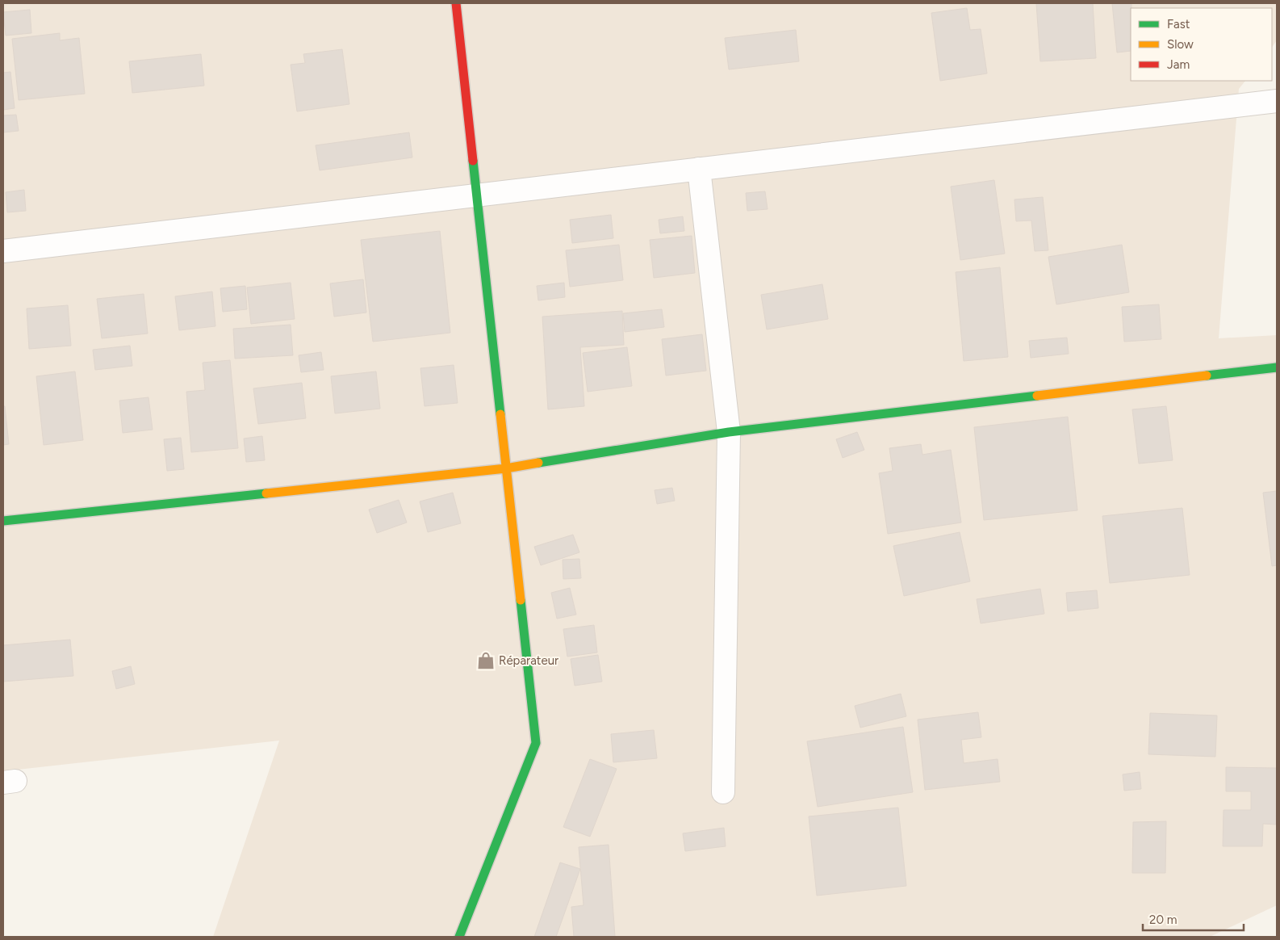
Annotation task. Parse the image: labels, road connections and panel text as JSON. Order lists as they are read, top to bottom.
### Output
{
  "places": {
    "shop": ["Réparateur"]
  },
  "legend": ["Fast", "Slow", "Jam"],
  "scale_bar": "20 m"
}
